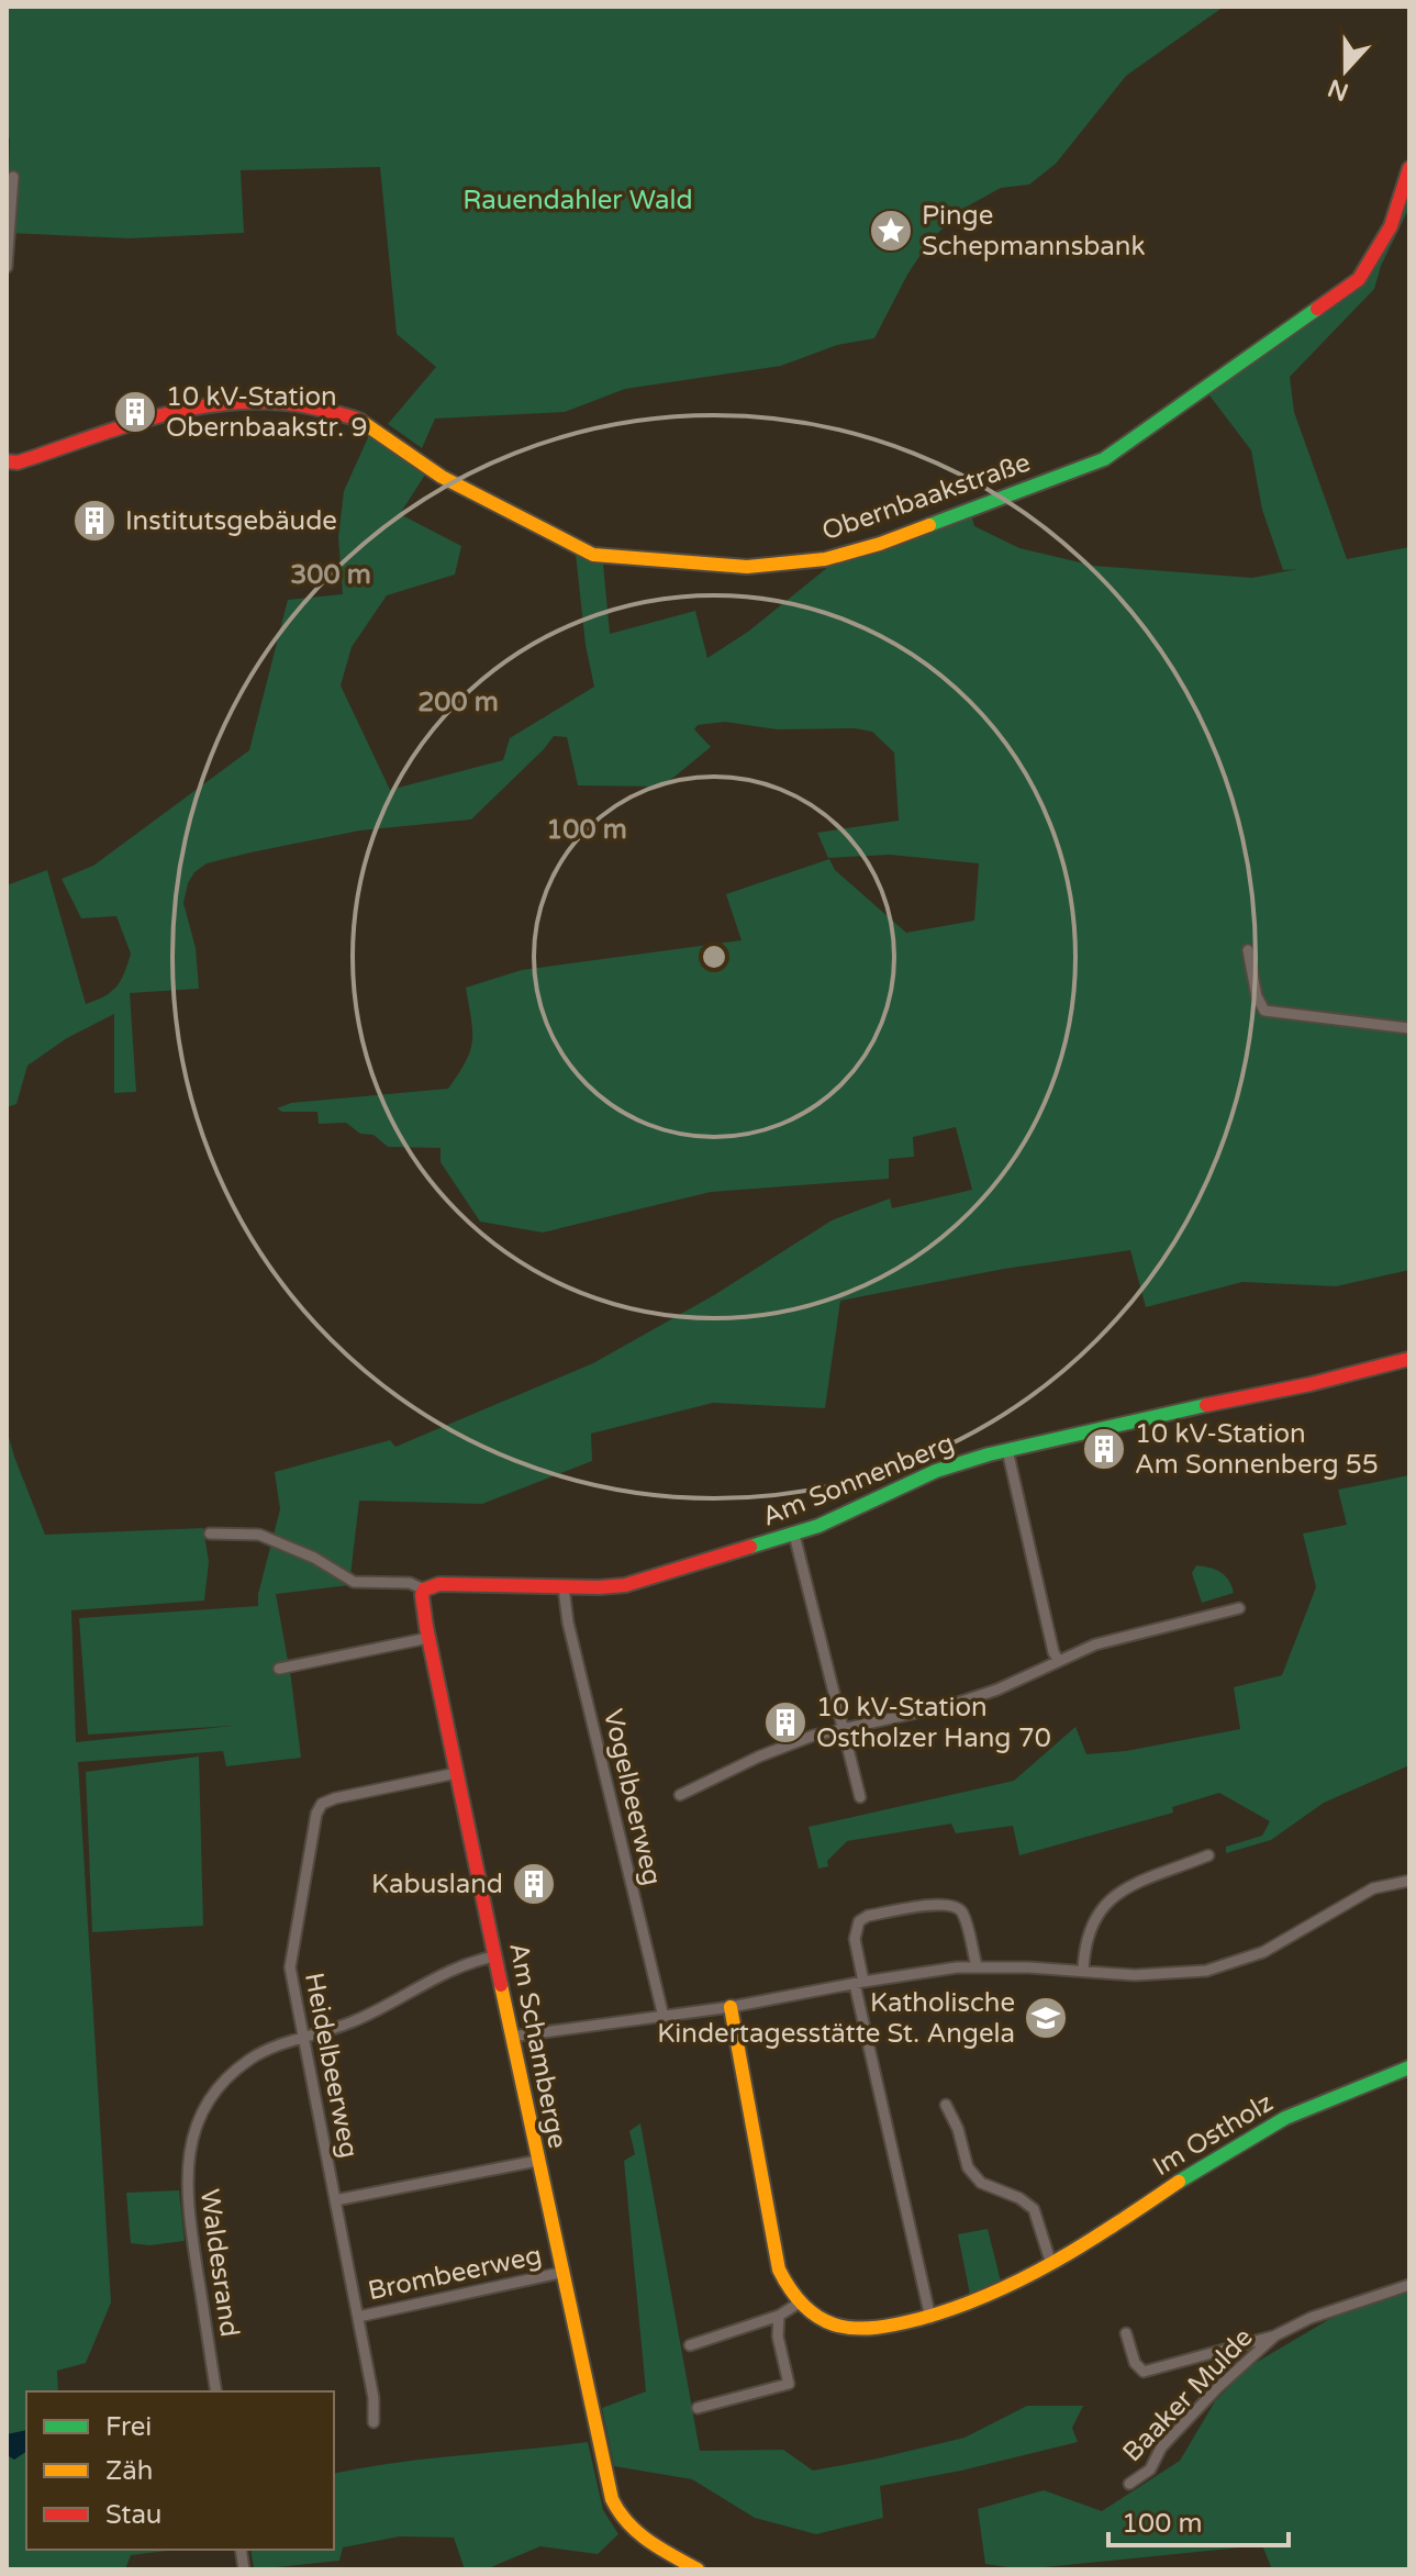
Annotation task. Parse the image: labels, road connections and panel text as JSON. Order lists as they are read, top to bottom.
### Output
{
  "streets": {
    "street": [
      "Obernbaakstraße",
      "Am Sonnenberg",
      "Vogelbeerweg",
      "Am Schamberge",
      "Heidelbeerweg",
      "Im Ostholz",
      "Waldesrand",
      "Brombeerweg",
      "Baaker Mulde"
    ]
  },
  "crossings": [
    ["Am Sonnenberg", "Vogelbeerweg"],
    ["Am Schamberge", "Heidelbeerweg"],
    ["Am Schamberge", "Waldesrand"],
    ["Am Schamberge", "Brombeerweg"],
    ["Heidelbeerweg", "Waldesrand"],
    ["Heidelbeerweg", "Brombeerweg"]
  ],
  "parks": ["Rauendahler Wald"],
  "places": {
    "place": ["Pinge Schepmannsbank"],
    "building": [
      "10 kV-Station Obernbaakstr. 9",
      "Institutsgebäude",
      "10 kV-Station Am Sonnenberg 55",
      "10 kV-Station Ostholzer Hang 70",
      "Kabusland"
    ],
    "school or university": ["Katholische Kindertagesstätte St. Angela"]
  },
  "legend": ["Frei", "Zäh", "Stau"],
  "scale_bar": "100 m",
  "north": "bottom",
  "rings": ["300 m", "200 m", "100 m"]
}
